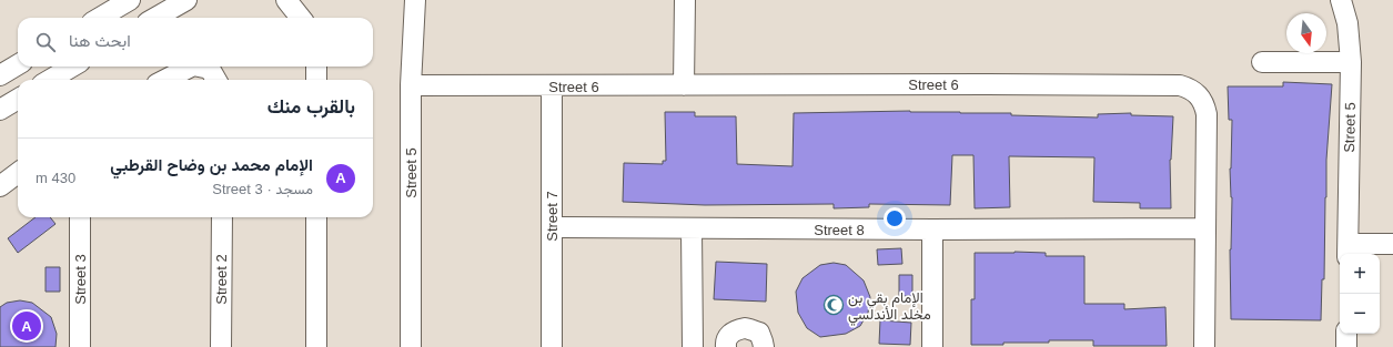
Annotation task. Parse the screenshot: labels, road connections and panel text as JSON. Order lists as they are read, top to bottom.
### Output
{
  "streets": {
    "street": [
      "Street 6",
      "Street 5",
      "Street 7",
      "Street 8",
      "Street 3",
      "Street 2"
    ]
  },
  "crossings": [
    ["Street 6", "Street 5"],
    ["Street 6", "Street 7"],
    ["Street 6", "Street 8"],
    ["Street 7", "Street 8"]
  ],
  "places": {
    "mosque": ["الإمام بقي بن مخلد الأندلسي"]
  },
  "north": "bottom",
  "page": {
    "search": "ابحث هنا",
    "heading": "بالقرب منك",
    "list": [
      {
        "mark": "A",
        "name": "الإمام محمد بن وضاح القرطبي",
        "note": "مسجد · Street 3",
        "value": "430 m"
      }
    ],
    "map_buttons": ["+", "−"],
    "pins": "A"
  }
}
